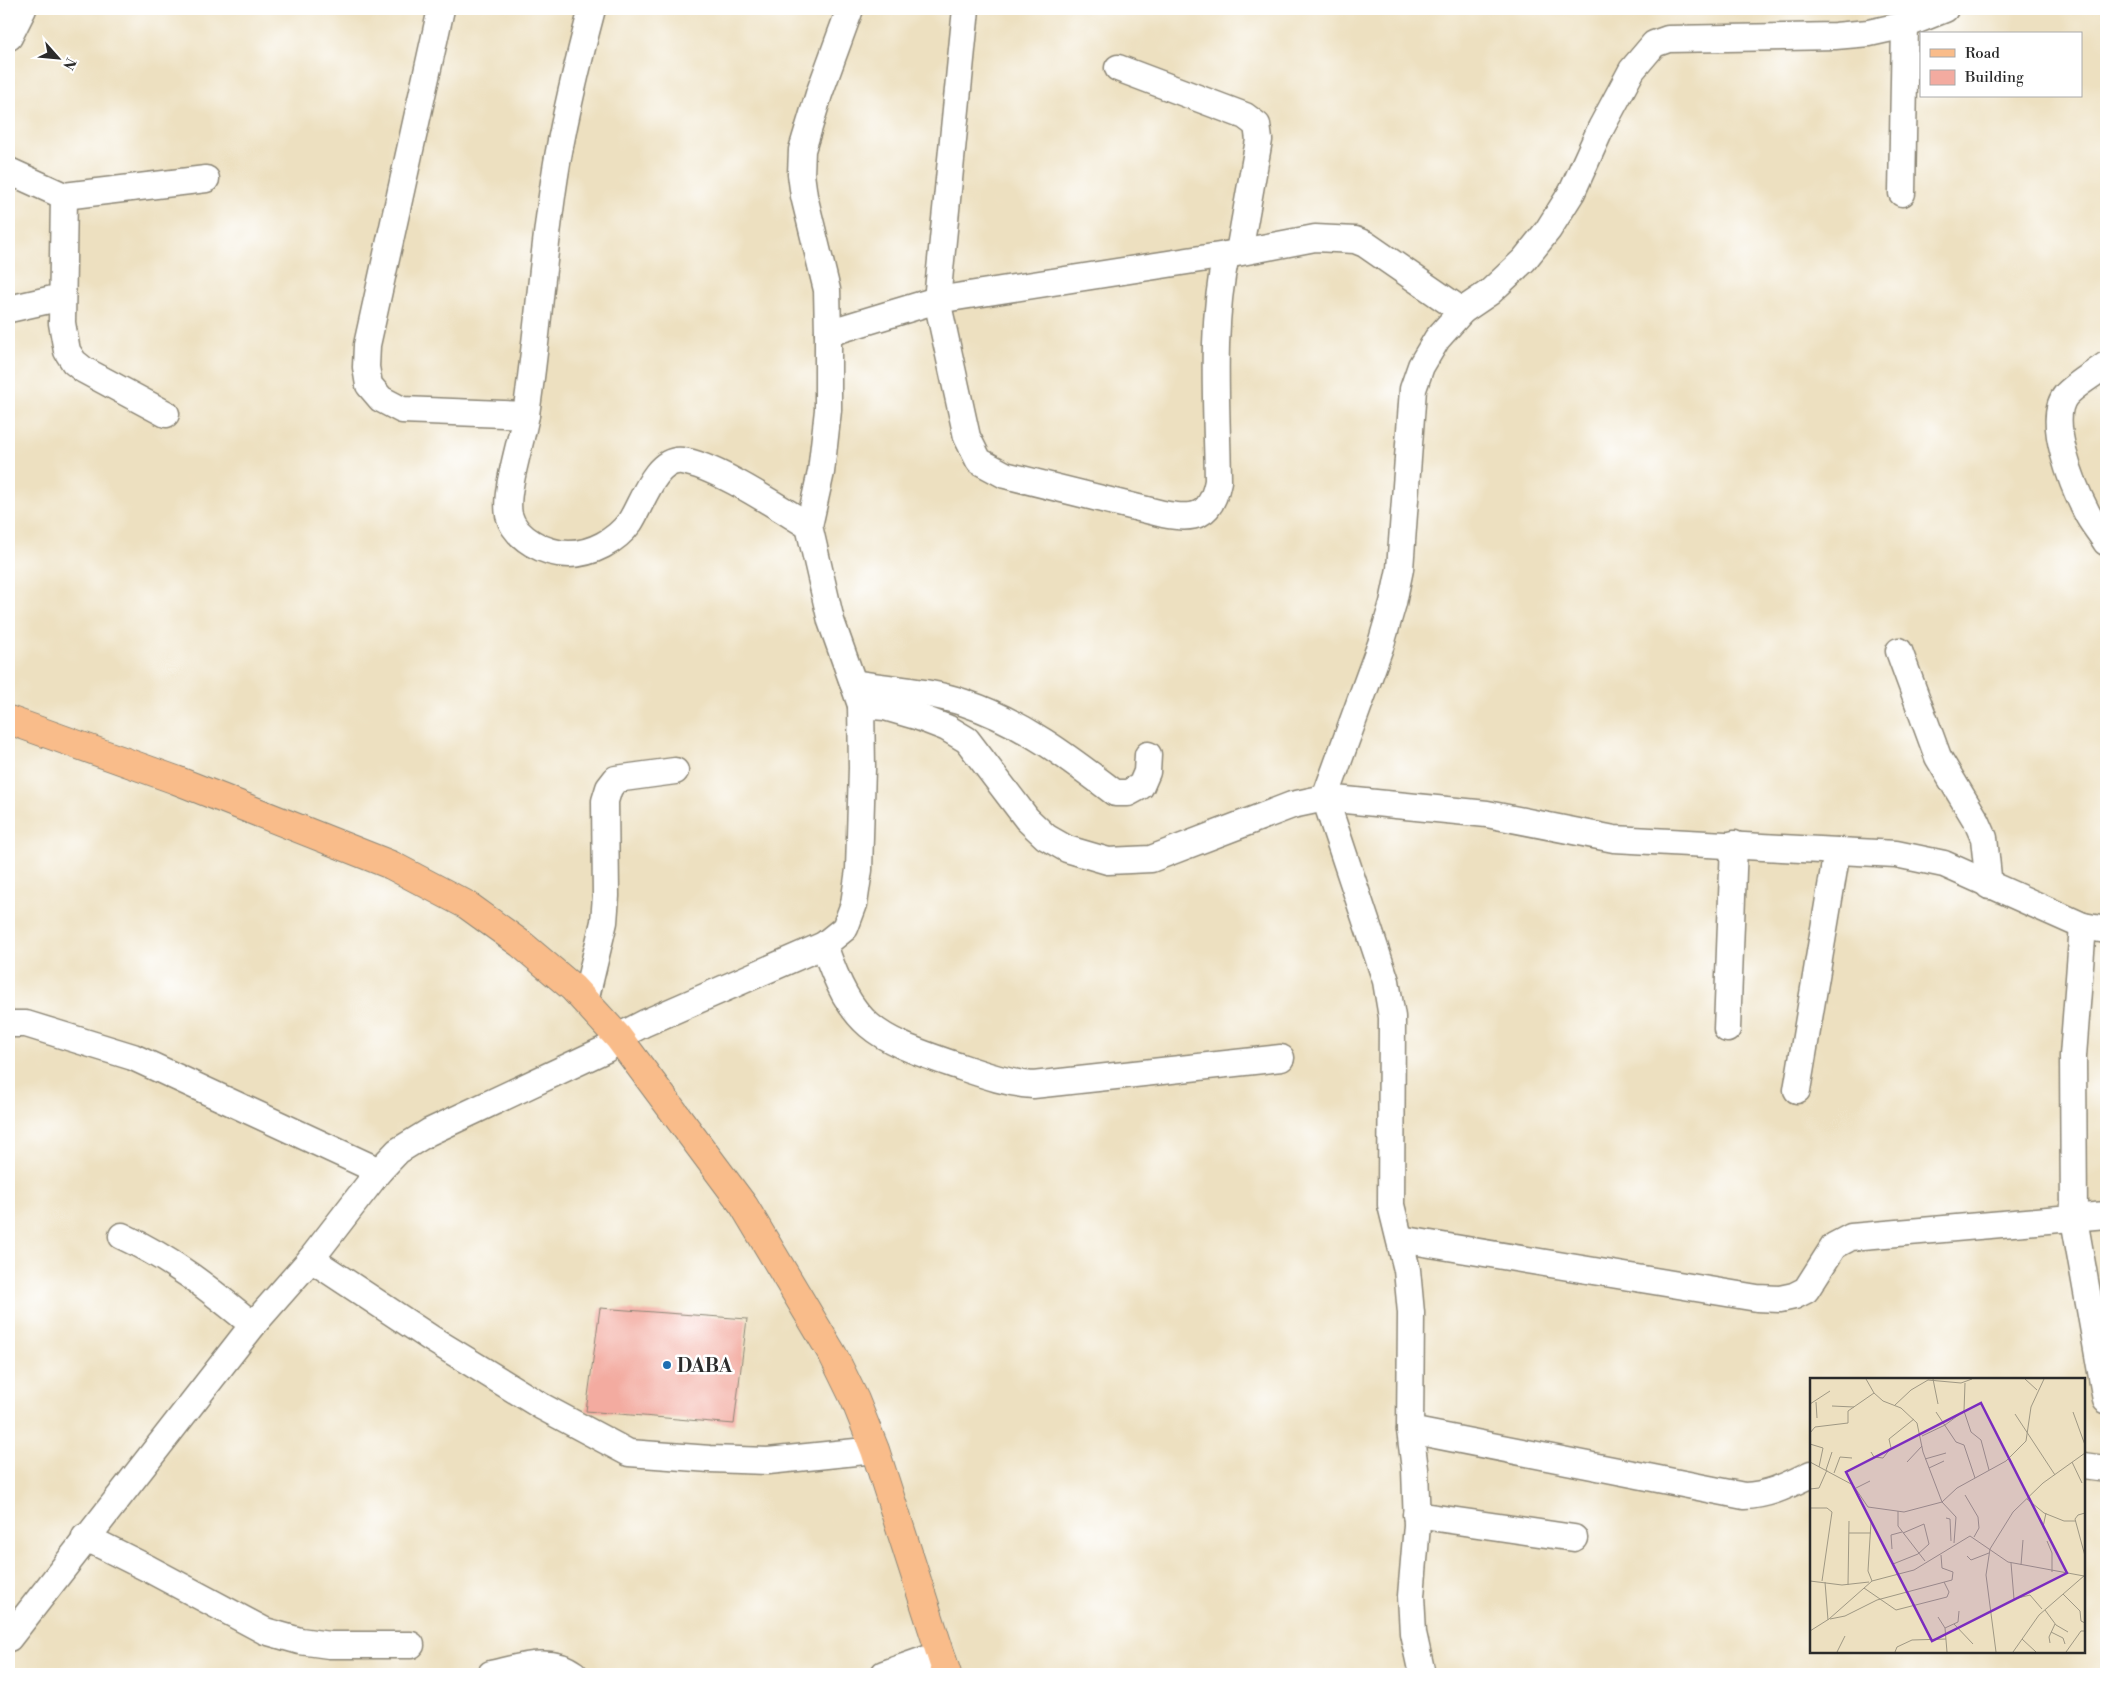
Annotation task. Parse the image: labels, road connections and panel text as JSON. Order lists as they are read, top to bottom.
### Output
{
  "places": ["DABA"],
  "legend": ["Road", "Building"],
  "north": "bottom right"
}
